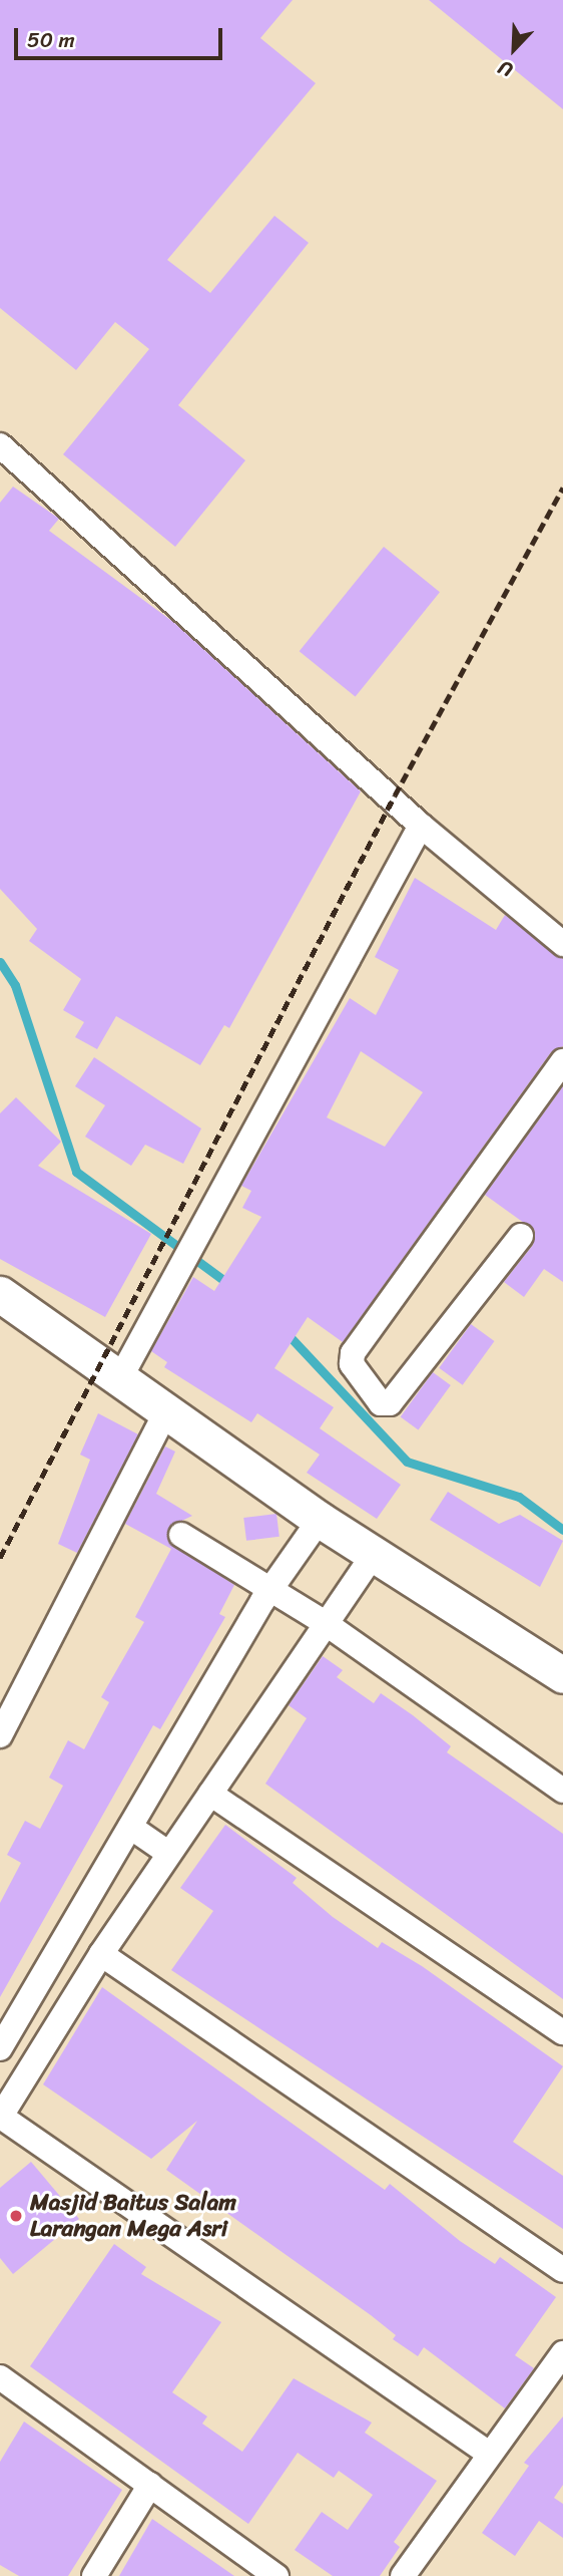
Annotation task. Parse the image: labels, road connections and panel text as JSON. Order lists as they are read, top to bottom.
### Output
{
  "places": ["Masjid Baitus Salam Larangan Mega Asri"],
  "scale_bar": "50 m",
  "north": "bottom left"
}
